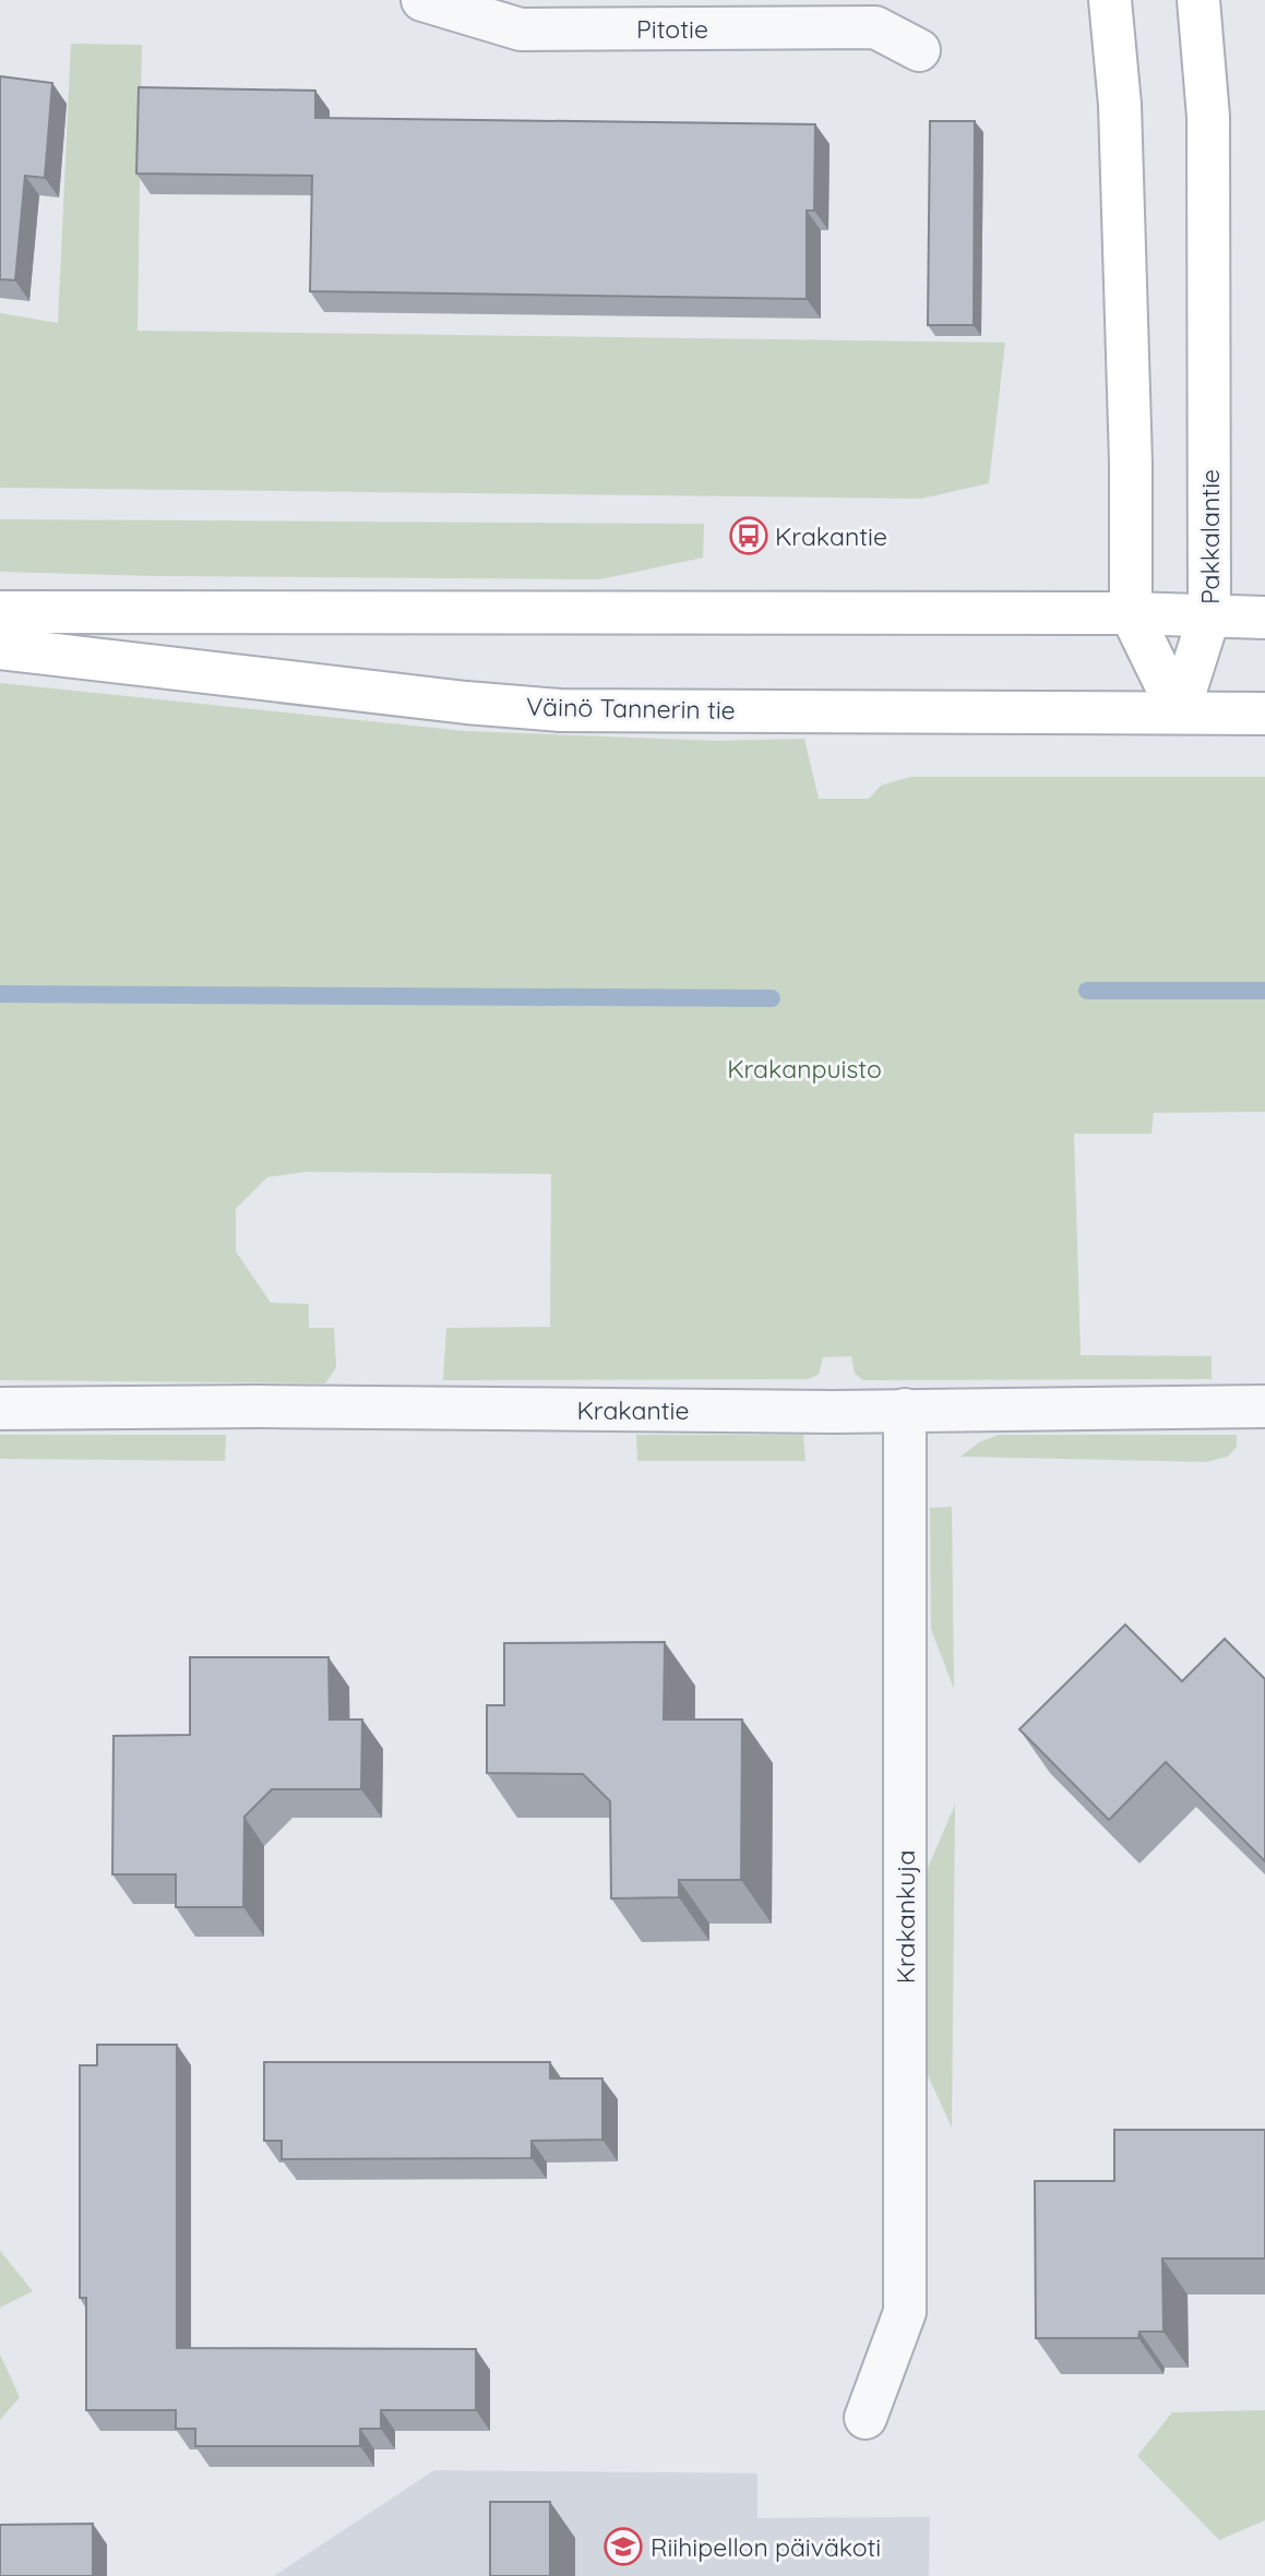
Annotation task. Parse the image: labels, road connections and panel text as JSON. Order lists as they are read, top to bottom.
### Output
{
  "streets": {
    "main road": ["Pakkalantie", "Väinö Tannerin tie"],
    "street": ["Pitotie", "Krakantie", "Krakankuja"]
  },
  "crossings": [
    ["Pakkalantie", "Väinö Tannerin tie"],
    ["Krakantie", "Krakankuja"]
  ],
  "parks": ["Krakanpuisto"],
  "places": {
    "bus stop": ["Krakantie"],
    "school or university": ["Riihipellon päiväkoti"]
  }
}
